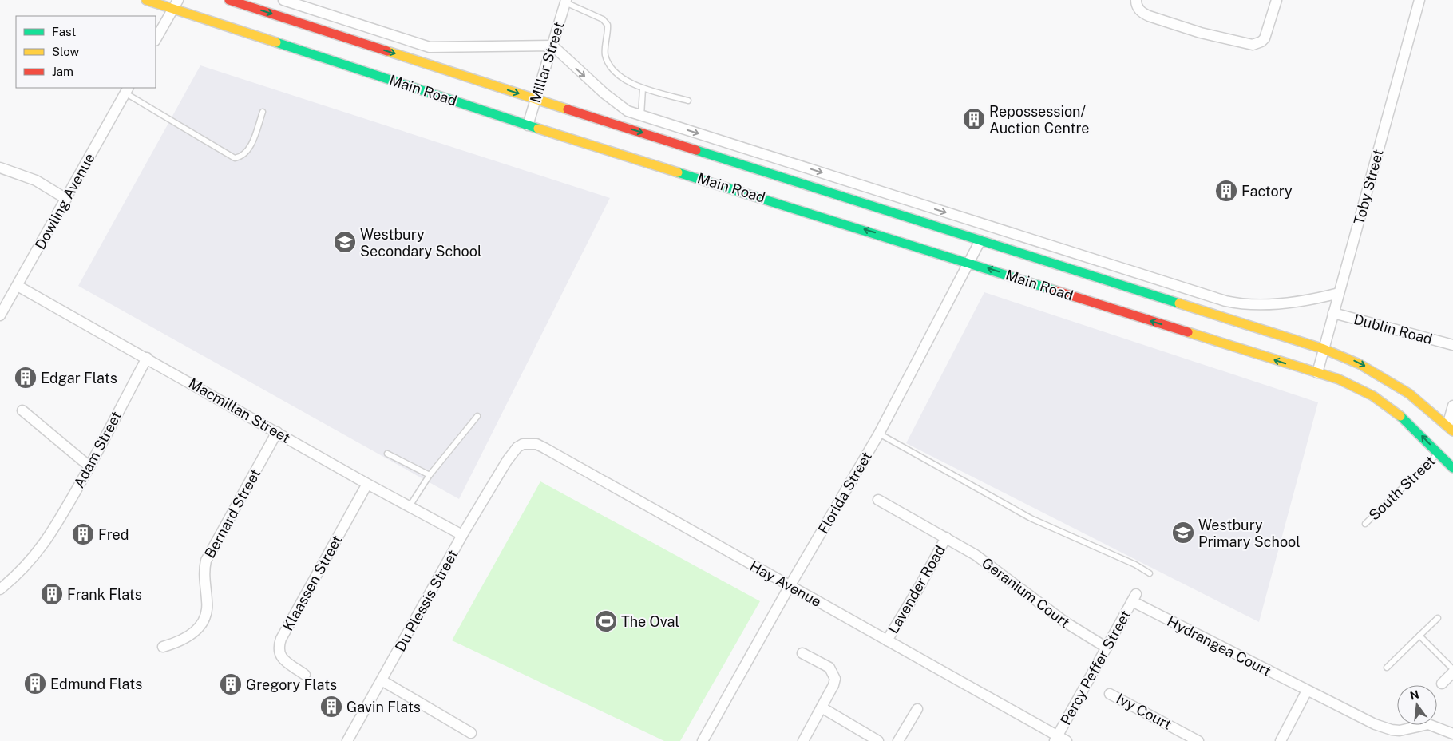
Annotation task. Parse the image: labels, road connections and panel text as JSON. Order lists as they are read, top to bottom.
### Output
{
  "streets": {
    "main road": ["Main Road"],
    "street": [
      "Millar Street",
      "Toby Street",
      "Dowling Avenue",
      "Dublin Road",
      "Macmillan Street",
      "Adam Street",
      "Florida Street",
      "Bernard Street",
      "Klaassen Street",
      "Hay Avenue",
      "Lavender Road",
      "Geranium Court",
      "Du Plessis Street",
      "Hydrangea Court",
      "Percy Peffer Street",
      "Ivy Court"
    ],
    "lane": ["South Street"]
  },
  "crossings": [
    ["Millar Street", "Main Road"],
    ["Main Road", "Toby Street"],
    ["Main Road", "South Street"],
    ["Main Road", "Florida Street"],
    ["Toby Street", "Dublin Road"],
    ["Dowling Avenue", "Macmillan Street"],
    ["Macmillan Street", "Adam Street"],
    ["Macmillan Street", "Bernard Street"],
    ["Macmillan Street", "Klaassen Street"],
    ["Macmillan Street", "Du Plessis Street"],
    ["Florida Street", "Hay Avenue"],
    ["Hay Avenue", "Lavender Road"],
    ["Hay Avenue", "Du Plessis Street"],
    ["Hay Avenue", "Percy Peffer Street"],
    ["Lavender Road", "Geranium Court"],
    ["Geranium Court", "Percy Peffer Street"],
    ["Hydrangea Court", "Percy Peffer Street"]
  ],
  "places": {
    "building": [
      "Repossession/ Auction Centre",
      "Factory",
      "Edgar Flats",
      "Fred",
      "Frank Flats",
      "Edmund Flats",
      "Gregory Flats",
      "Gavin Flats"
    ],
    "school or university": ["Westbury Secondary School", "Westbury Primary School"],
    "sports": ["The Oval"]
  },
  "legend": ["Fast", "Slow", "Jam"],
  "north": "top"
}
